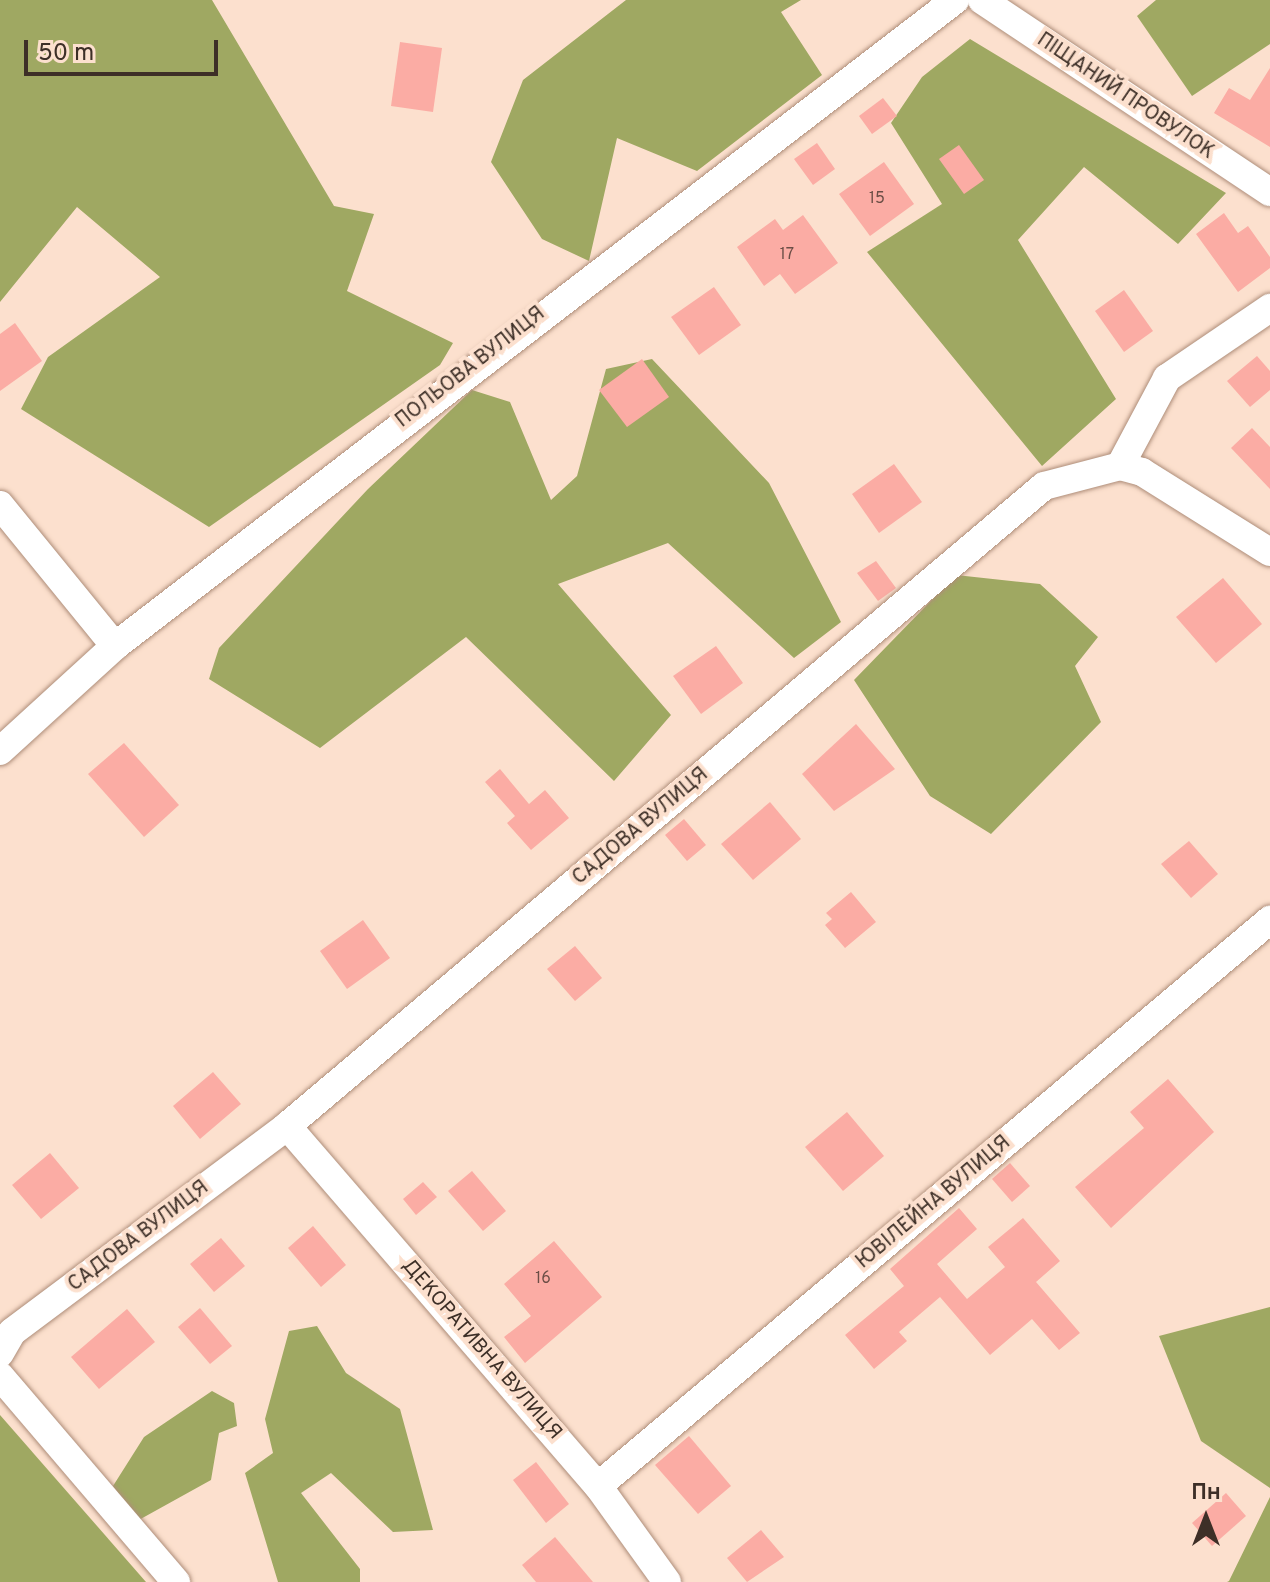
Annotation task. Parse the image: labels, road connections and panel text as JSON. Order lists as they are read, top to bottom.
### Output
{
  "streets": {
    "street": [
      "ПІЩАНИЙ ПРОВУЛОК",
      "ПОЛЬОВА ВУЛИЦЯ",
      "САДОВА ВУЛИЦЯ",
      "ЮВІЛЕЙНА ВУЛИЦЯ",
      "ДЕКОРАТИВНА ВУЛИЦЯ"
    ]
  },
  "crossings": [
    ["САДОВА ВУЛИЦЯ", "ДЕКОРАТИВНА ВУЛИЦЯ"],
    ["ЮВІЛЕЙНА ВУЛИЦЯ", "ДЕКОРАТИВНА ВУЛИЦЯ"]
  ],
  "house_numbers": ["15", "17", "16"],
  "scale_bar": "50 m",
  "north": "top"
}
